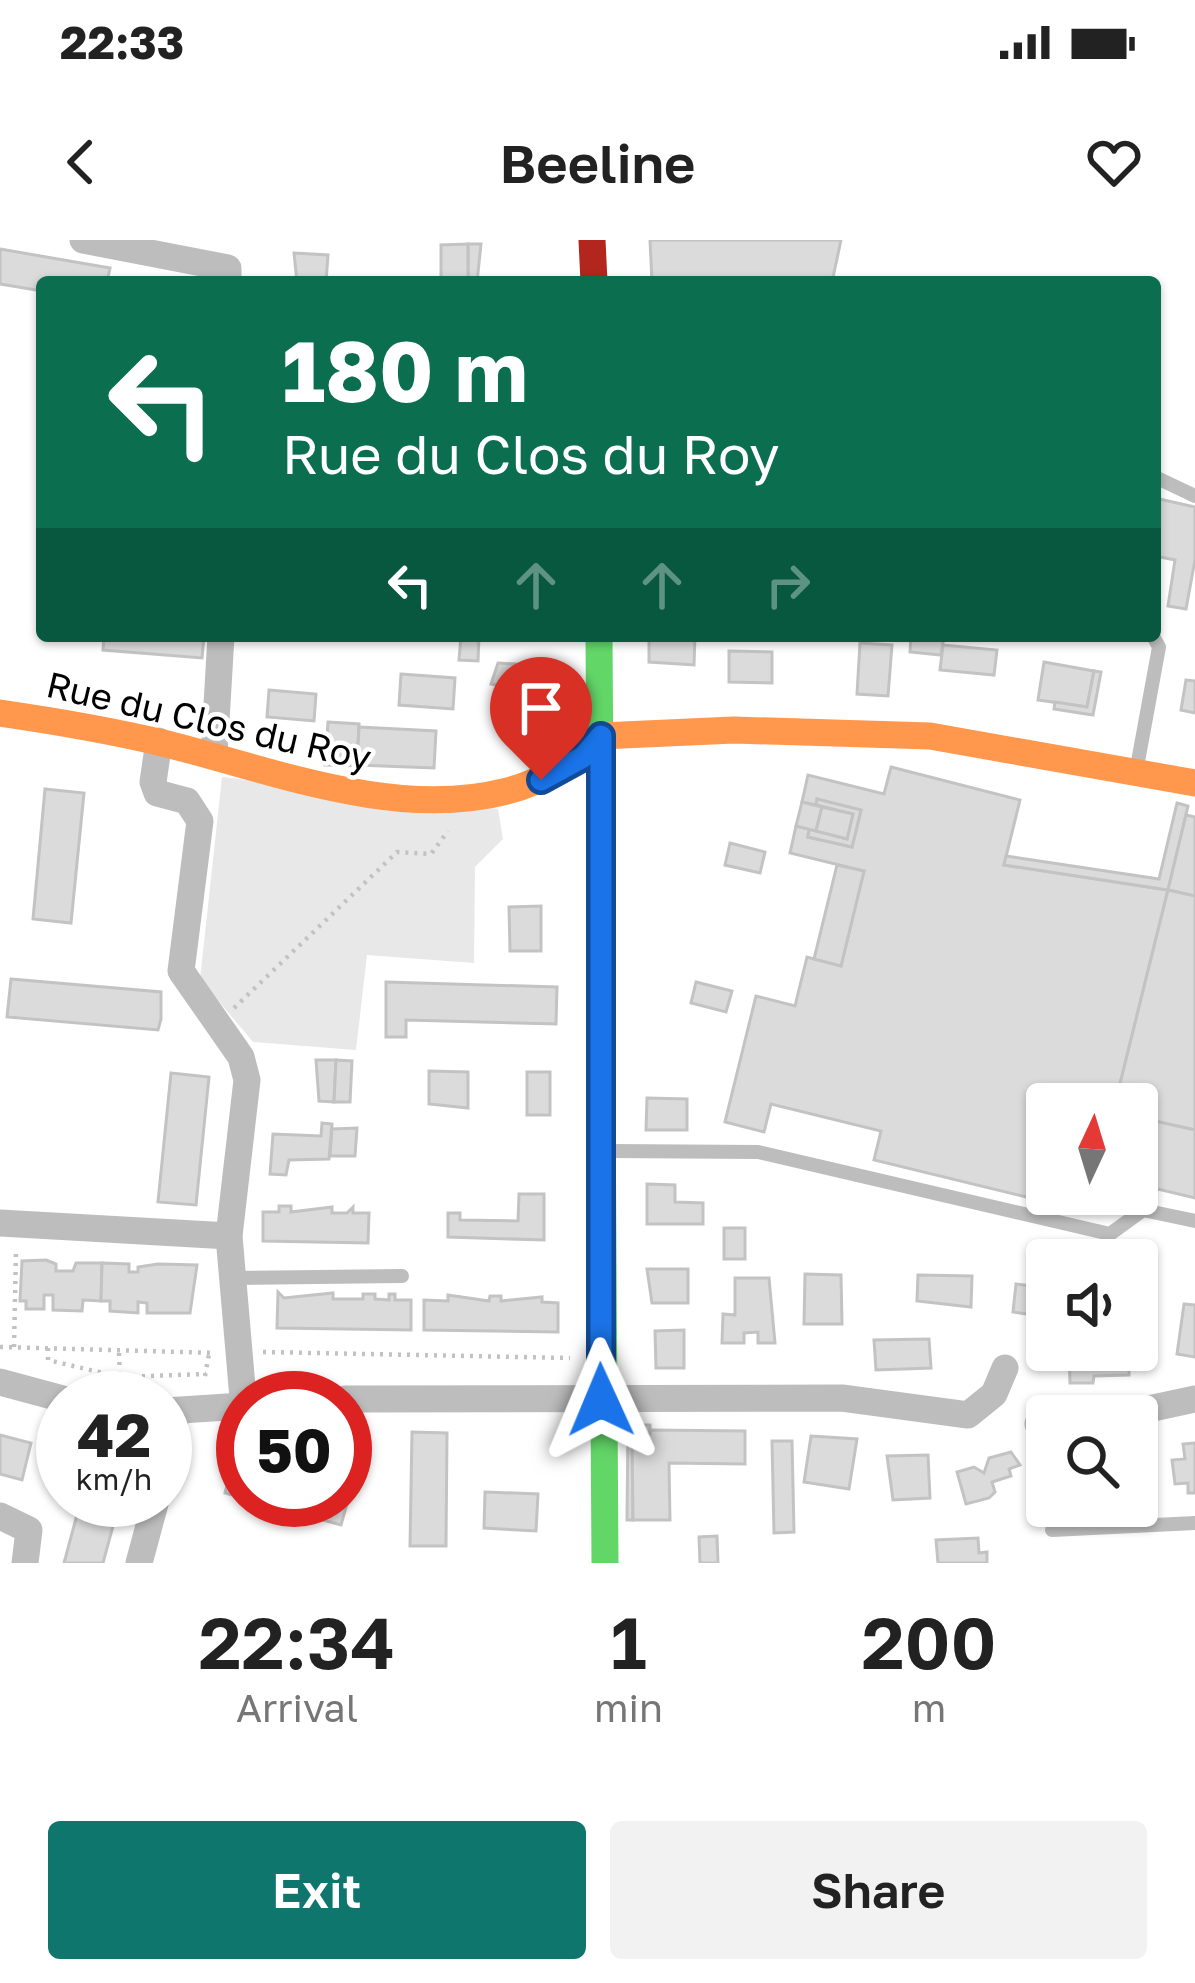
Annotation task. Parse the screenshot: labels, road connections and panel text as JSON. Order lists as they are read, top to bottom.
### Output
{
  "streets": {
    "street": ["Rue du Clos du Roy"]
  },
  "north": "top",
  "page": {
    "status": "22:33",
    "header": "Beeline",
    "turn": ["180 m", "Rue du Clos du Roy"],
    "speed": "42 km/h",
    "limit": "50",
    "eta": [
      "22:34",
      "Arrival",
      "1",
      "min",
      "200",
      "m"
    ],
    "buttons": ["Exit", "Share"]
  }
}
